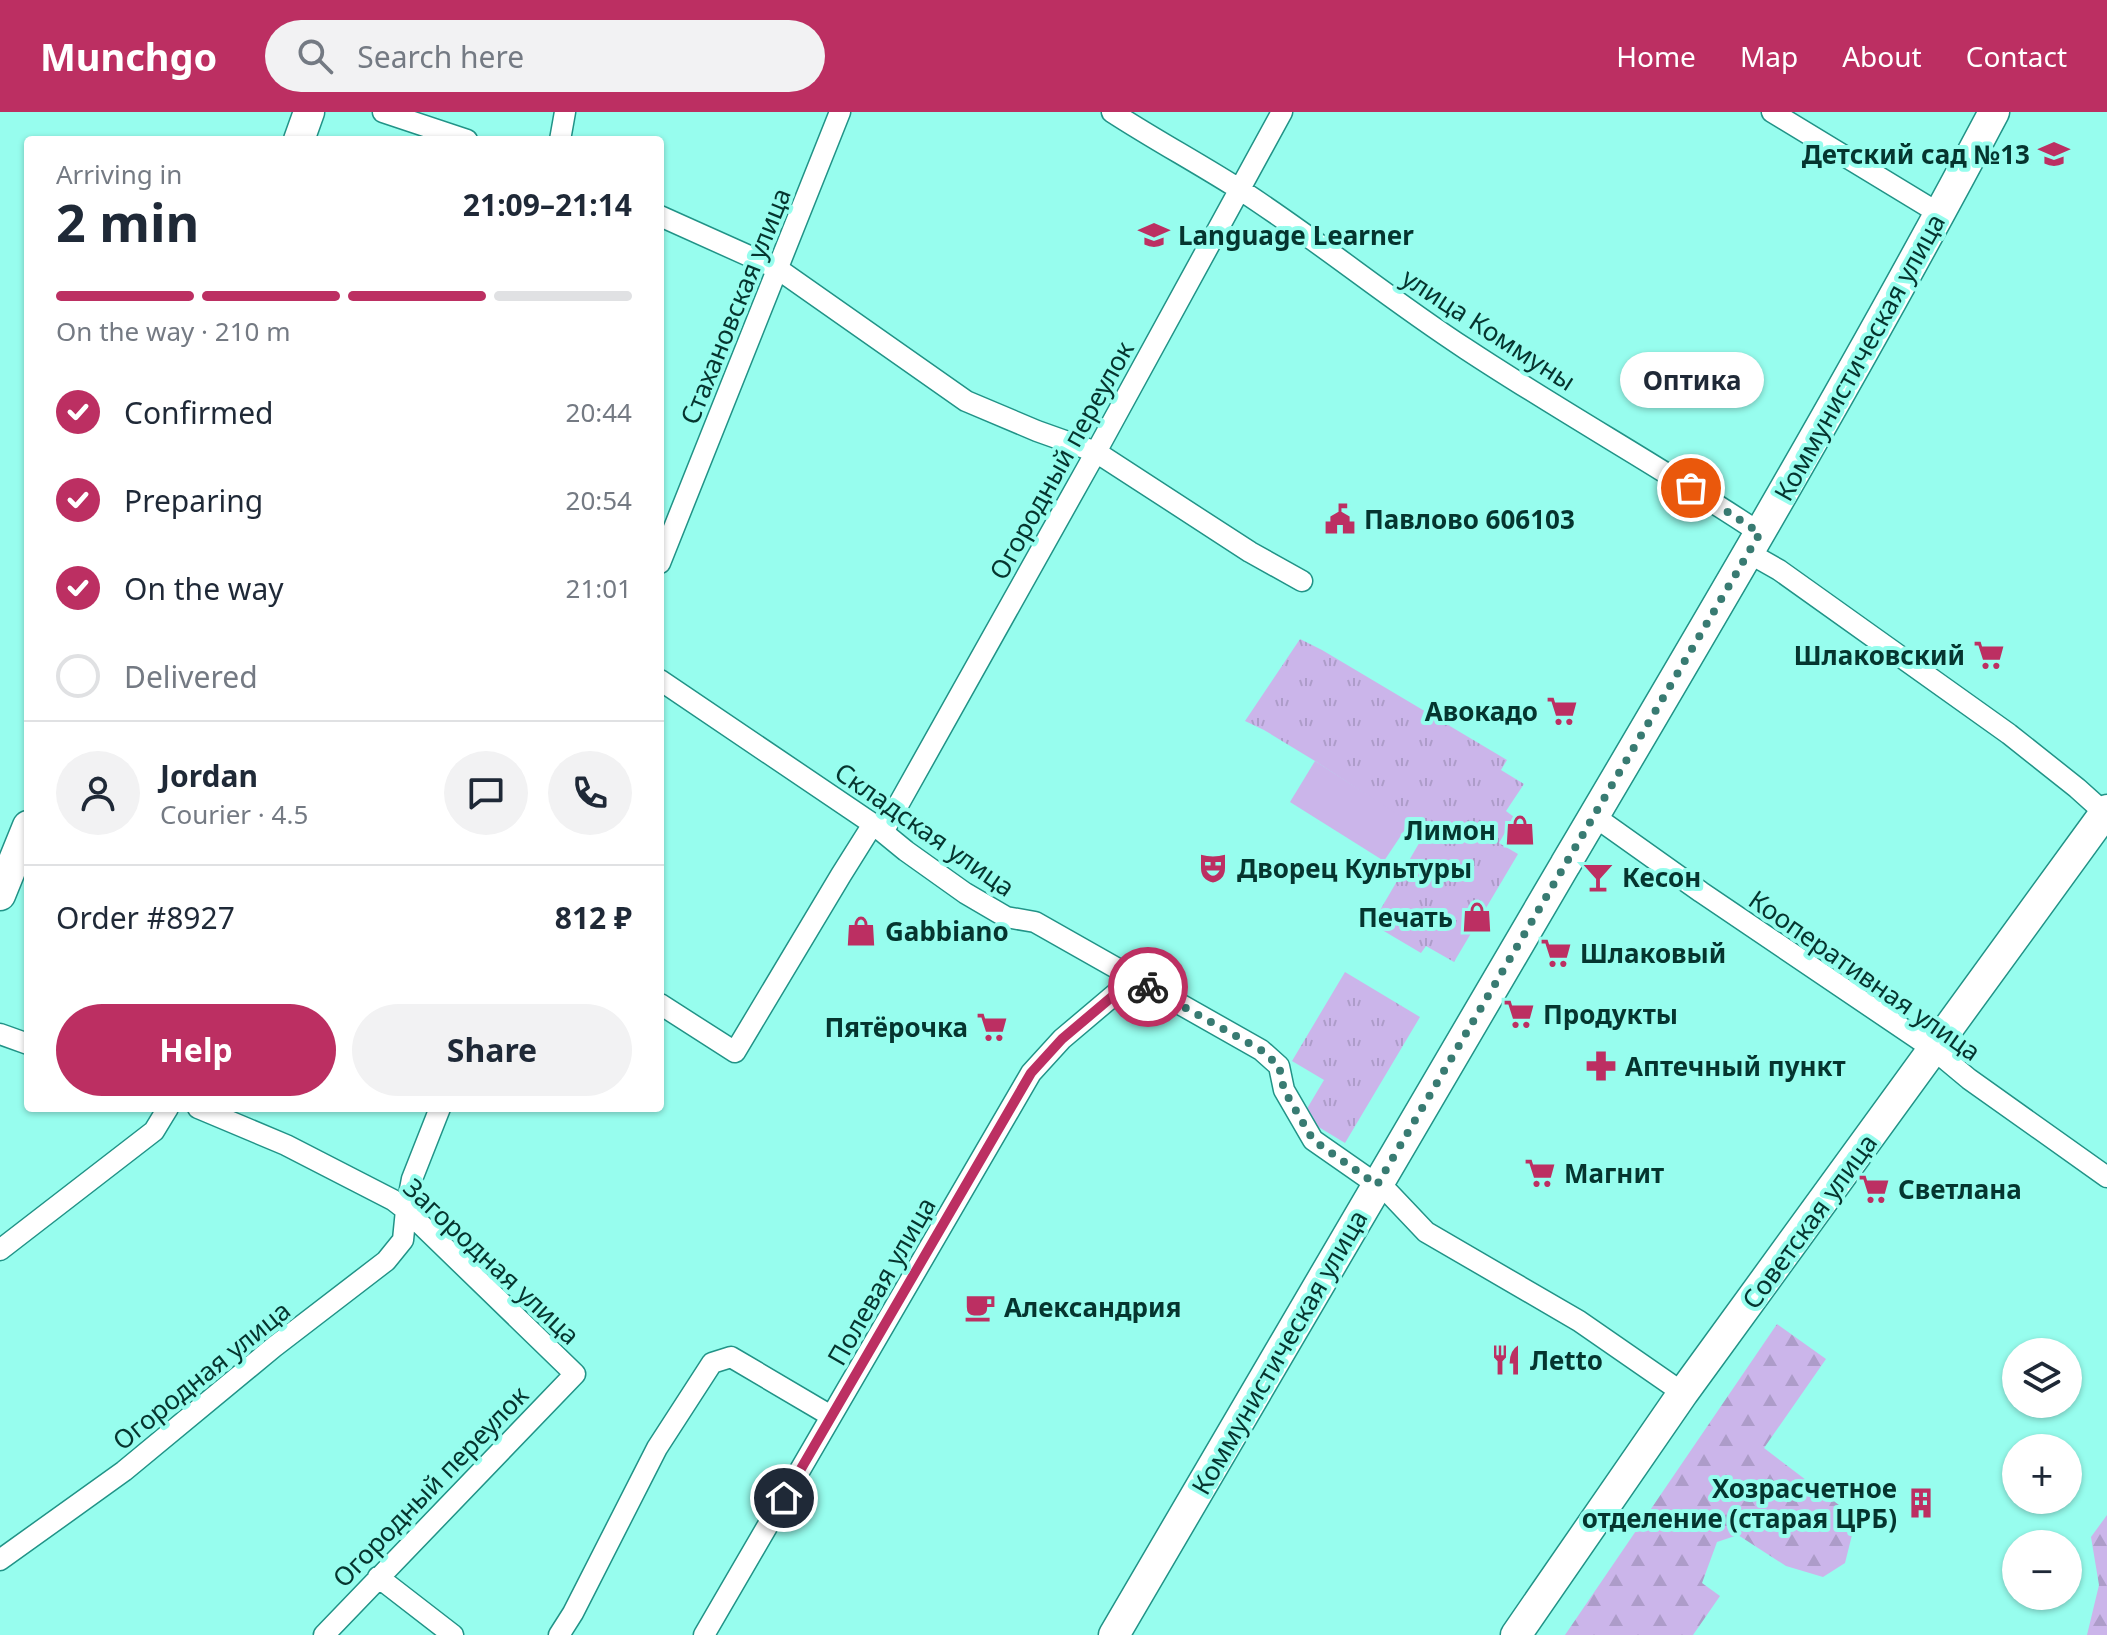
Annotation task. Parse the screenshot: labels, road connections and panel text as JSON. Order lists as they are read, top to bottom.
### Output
{
  "streets": {
    "main road": ["Коммунистическая улица", "Советская улица"],
    "street": [
      "Стахановская улица",
      "улица Коммуны",
      "Огородный переулок",
      "Складская улица",
      "Кооперативная улица",
      "Загородная улица",
      "Полевая улица",
      "Огородная улица"
    ]
  },
  "crossings": [
    ["улица Коммуны", "Коммунистическая улица"],
    ["улица Коммуны", "Огородный переулок"],
    ["улица Коммуны", "Советская улица"],
    ["Коммунистическая улица", "Складская улица"],
    ["Коммунистическая улица", "Кооперативная улица"],
    ["Огородный переулок", "Складская улица"],
    ["Огородный переулок", "Загородная улица"],
    ["Складская улица", "Советская улица"],
    ["Складская улица", "Полевая улица"],
    ["Кооперативная улица", "Советская улица"],
    ["Загородная улица", "Огородная улица"]
  ],
  "places": {
    "school or university": ["Детский сад №13", "Language Learner"],
    "other": ["Оптика"],
    "public building": ["Павлово 606103"],
    "supermarket": [
      "Шлаковский",
      "Авокадо",
      "Шлаковый",
      "Продукты",
      "Пятёрочка",
      "Магнит",
      "Светлана"
    ],
    "shop": ["Лимон", "Печать", "Gabbiano"],
    "theatre": ["Дворец Культуры"],
    "bar": ["Кесон"],
    "pharmacy": ["Аптечный пункт"],
    "cafe": ["Александрия"],
    "restaurant": ["Леtto"],
    "building": ["Хозрасчетное отделение (старая ЦРБ)"]
  },
  "page": {
    "header": "Munchgo",
    "search": "Search here",
    "nav": [
      "Home",
      "Map",
      "About",
      "Contact"
    ],
    "heading": ["2 min", "Arriving in", "21:09–21:14"],
    "panel": [
      "Jordan",
      "Courier · 4.5",
      "Order #8927",
      "812 ₽"
    ],
    "bar": "On the way · 210 m",
    "bubble": "Оптика",
    "list": [
      ["Confirmed", "20:44"],
      ["Preparing", "20:54"],
      ["On the way", "21:01"],
      "Delivered"
    ],
    "buttons": ["Help", "Share"],
    "map_buttons": ["+", "−"]
  }
}
